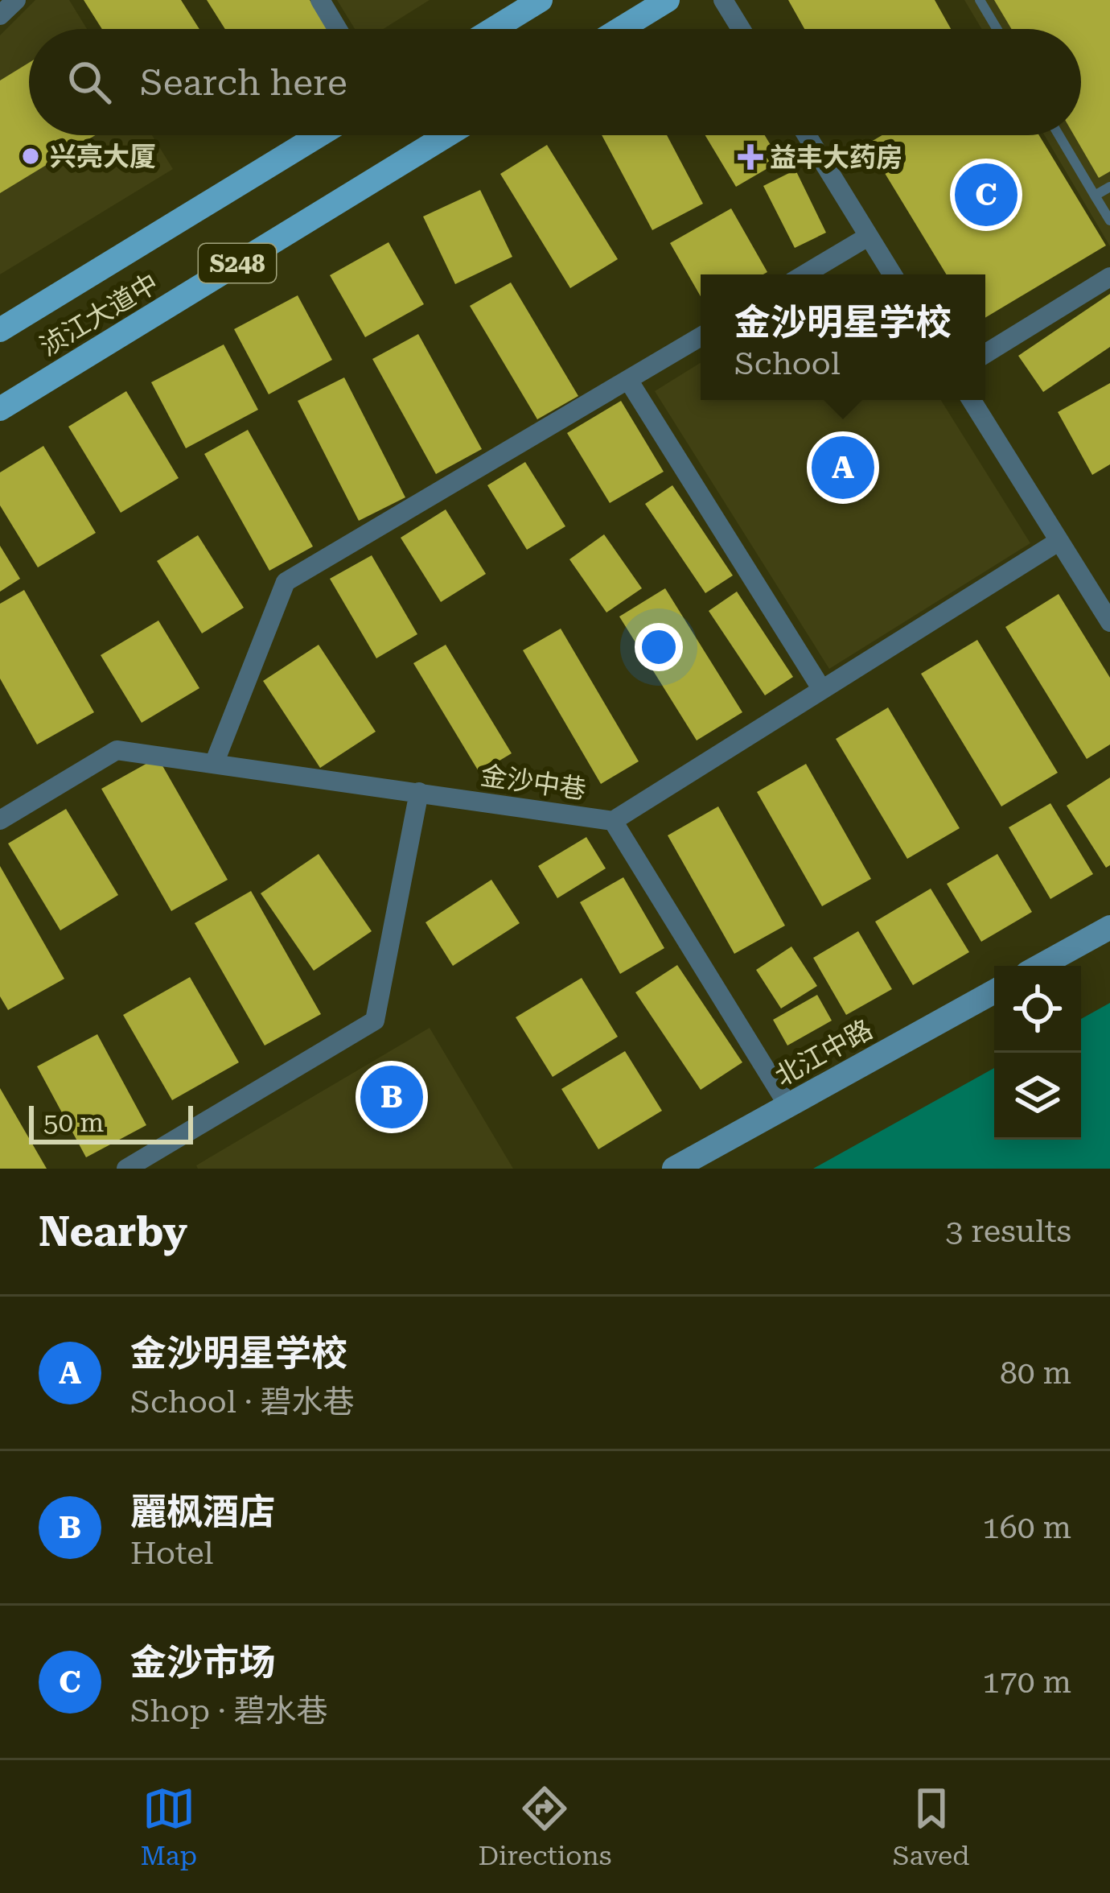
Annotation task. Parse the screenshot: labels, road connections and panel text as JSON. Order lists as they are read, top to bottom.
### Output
{
  "streets": {
    "main road": ["S248", "浈江大道中"],
    "street": ["金沙中巷", "北江中路"]
  },
  "places": {
    "other": ["兴亮大厦"],
    "health": ["益丰大药房"]
  },
  "scale_bar": "50 m",
  "page": {
    "search": "Search here",
    "pins": ["C", "A", "B"],
    "popup": ["金沙明星学校", "School"],
    "scale": "50 m",
    "heading": ["Nearby", "3 results"],
    "list": [
      {
        "mark": "A",
        "name": "金沙明星学校",
        "note": "School · 碧水巷",
        "value": "80 m"
      },
      {
        "mark": "B",
        "name": "麗枫酒店",
        "note": "Hotel",
        "value": "160 m"
      },
      {
        "mark": "C",
        "name": "金沙市场",
        "note": "Shop · 碧水巷",
        "value": "170 m"
      }
    ],
    "nav": ["Map", "Directions", "Saved"]
  }
}
